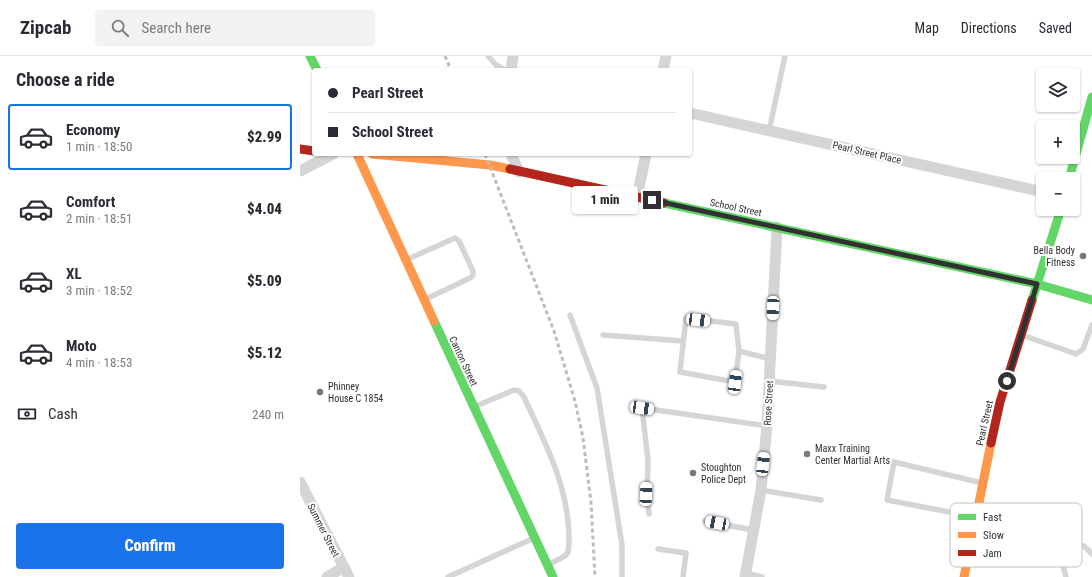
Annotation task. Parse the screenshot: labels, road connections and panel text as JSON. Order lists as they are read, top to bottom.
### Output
{
  "streets": {
    "main road": ["School Street", "Canton Street", "Pearl Street"],
    "street": ["Pearl Street Place", "Rose Street", "Summer Street"]
  },
  "crossings": [
    ["School Street", "Rose Street"],
    ["School Street", "Pearl Street"]
  ],
  "places": [
    "Bella Body Fitness",
    "Phinney House C 1854",
    "Maxx Training Center Martial Arts",
    "Stoughton Police Dept"
  ],
  "legend": ["Fast", "Slow", "Jam"],
  "page": {
    "header": "Zipcab",
    "search": "Search here",
    "nav": ["Map", "Directions", "Saved"],
    "heading": "Choose a ride",
    "map_buttons": ["+", "−"],
    "banner": ["Pearl Street", "School Street"],
    "list": [
      {
        "name": "Economy",
        "note": "1 min · 18:50",
        "value": "$2.99"
      },
      {
        "name": "Comfort",
        "note": "2 min · 18:51",
        "value": "$4.04"
      },
      {
        "name": "XL",
        "note": "3 min · 18:52",
        "value": "$5.09"
      },
      {
        "name": "Moto",
        "note": "4 min · 18:53",
        "value": "$5.12"
      }
    ],
    "bubble": "1 min",
    "pay": ["Cash", "240 m"],
    "buttons": "Confirm"
  }
}
